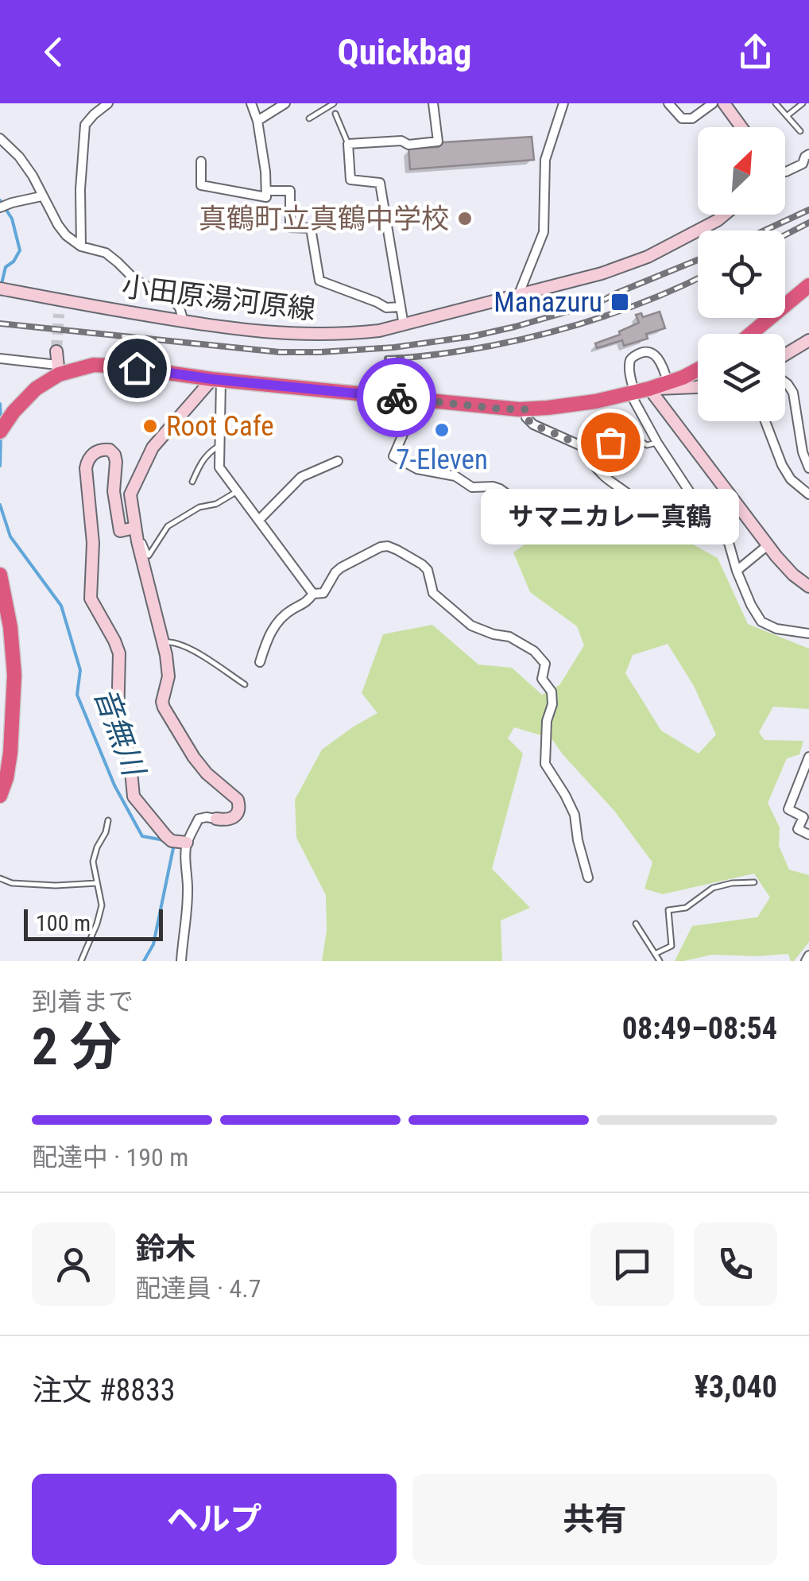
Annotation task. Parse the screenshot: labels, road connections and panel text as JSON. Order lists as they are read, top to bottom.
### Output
{
  "streets": {
    "street": ["小田原湯河原線"]
  },
  "water": ["音無川"],
  "places": {
    "other": [
      "真鶴町立真鶴中学校",
      "Root Cafe",
      "7-Eleven",
      "サマニカレー真鶴"
    ],
    "transit": ["Manazuru"]
  },
  "scale_bar": "100 m",
  "north": "top right",
  "page": {
    "header": "Quickbag",
    "bubble": "サマニカレー真鶴",
    "scale": "100 m",
    "heading": ["2 分", "到着まで", "08:49–08:54"],
    "panel": [
      "鈴木",
      "配達員 · 4.7",
      "注文 #8833",
      "¥3,040"
    ],
    "bar": "配達中 · 190 m",
    "buttons": ["ヘルプ", "共有"]
  }
}
